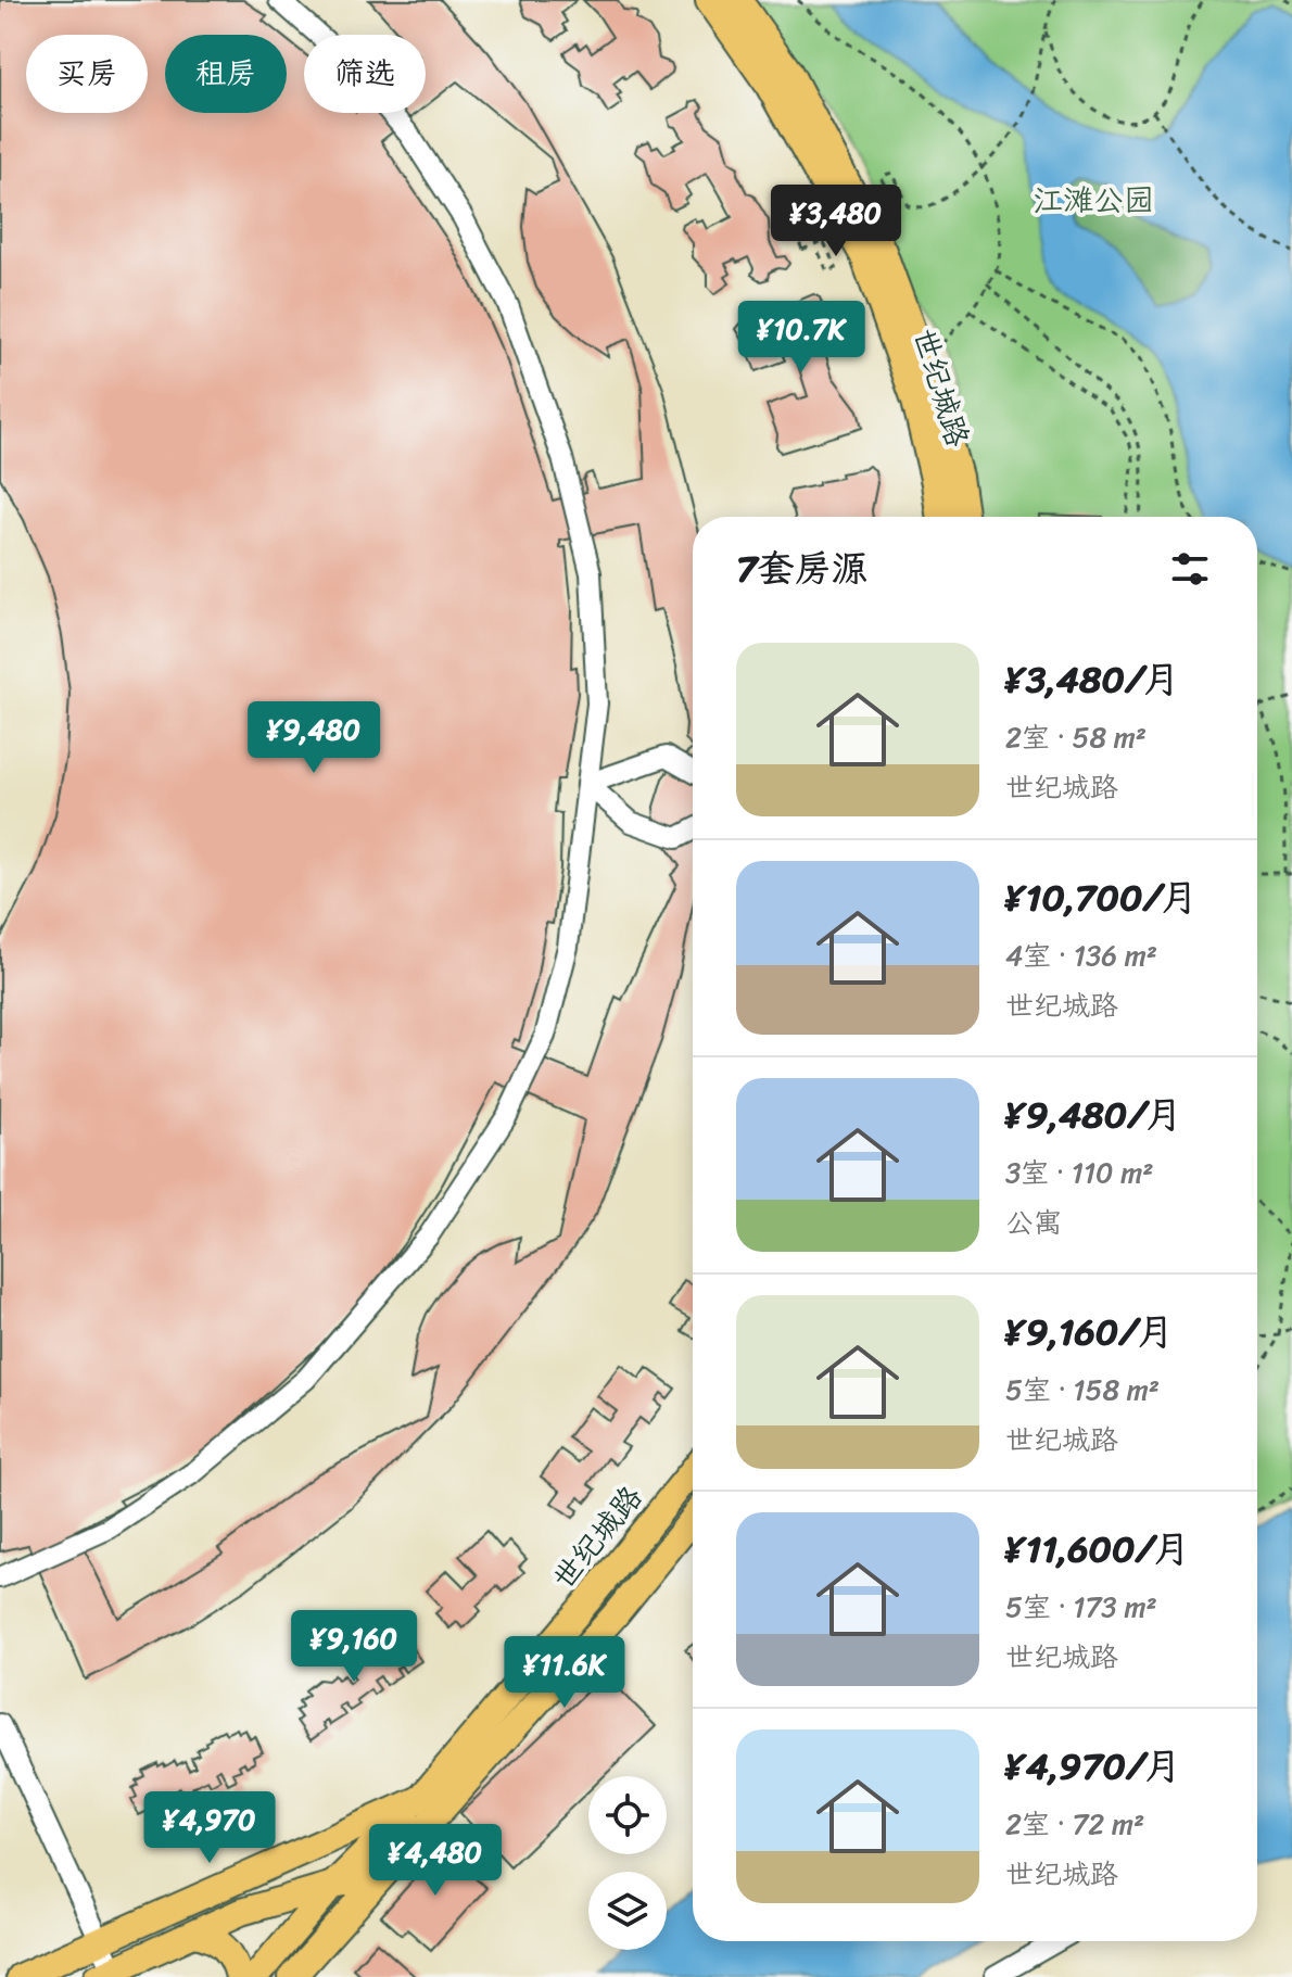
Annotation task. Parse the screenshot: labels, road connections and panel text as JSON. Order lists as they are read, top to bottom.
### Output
{
  "streets": {
    "main road": ["世纪城路"]
  },
  "parks": ["江滩公园"],
  "page": {
    "chip": ["买房", "租房", "筛选"],
    "price": [
      "¥3,480",
      "¥10.7K",
      "¥9,480",
      "¥9,160",
      "¥11.6K",
      "¥4,970",
      "¥4,480"
    ],
    "heading": "7套房源",
    "list": [
      {
        "name": "¥3,480/月",
        "note": "2室 · 58 m² · 世纪城路"
      },
      {
        "name": "¥10,700/月",
        "note": "4室 · 136 m² · 世纪城路"
      },
      {
        "name": "¥9,480/月",
        "note": "3室 · 110 m² · 公寓"
      },
      {
        "name": "¥9,160/月",
        "note": "5室 · 158 m² · 世纪城路"
      },
      {
        "name": "¥11,600/月",
        "note": "5室 · 173 m² · 世纪城路"
      },
      {
        "name": "¥4,970/月",
        "note": "2室 · 72 m² · 世纪城路"
      }
    ]
  }
}
